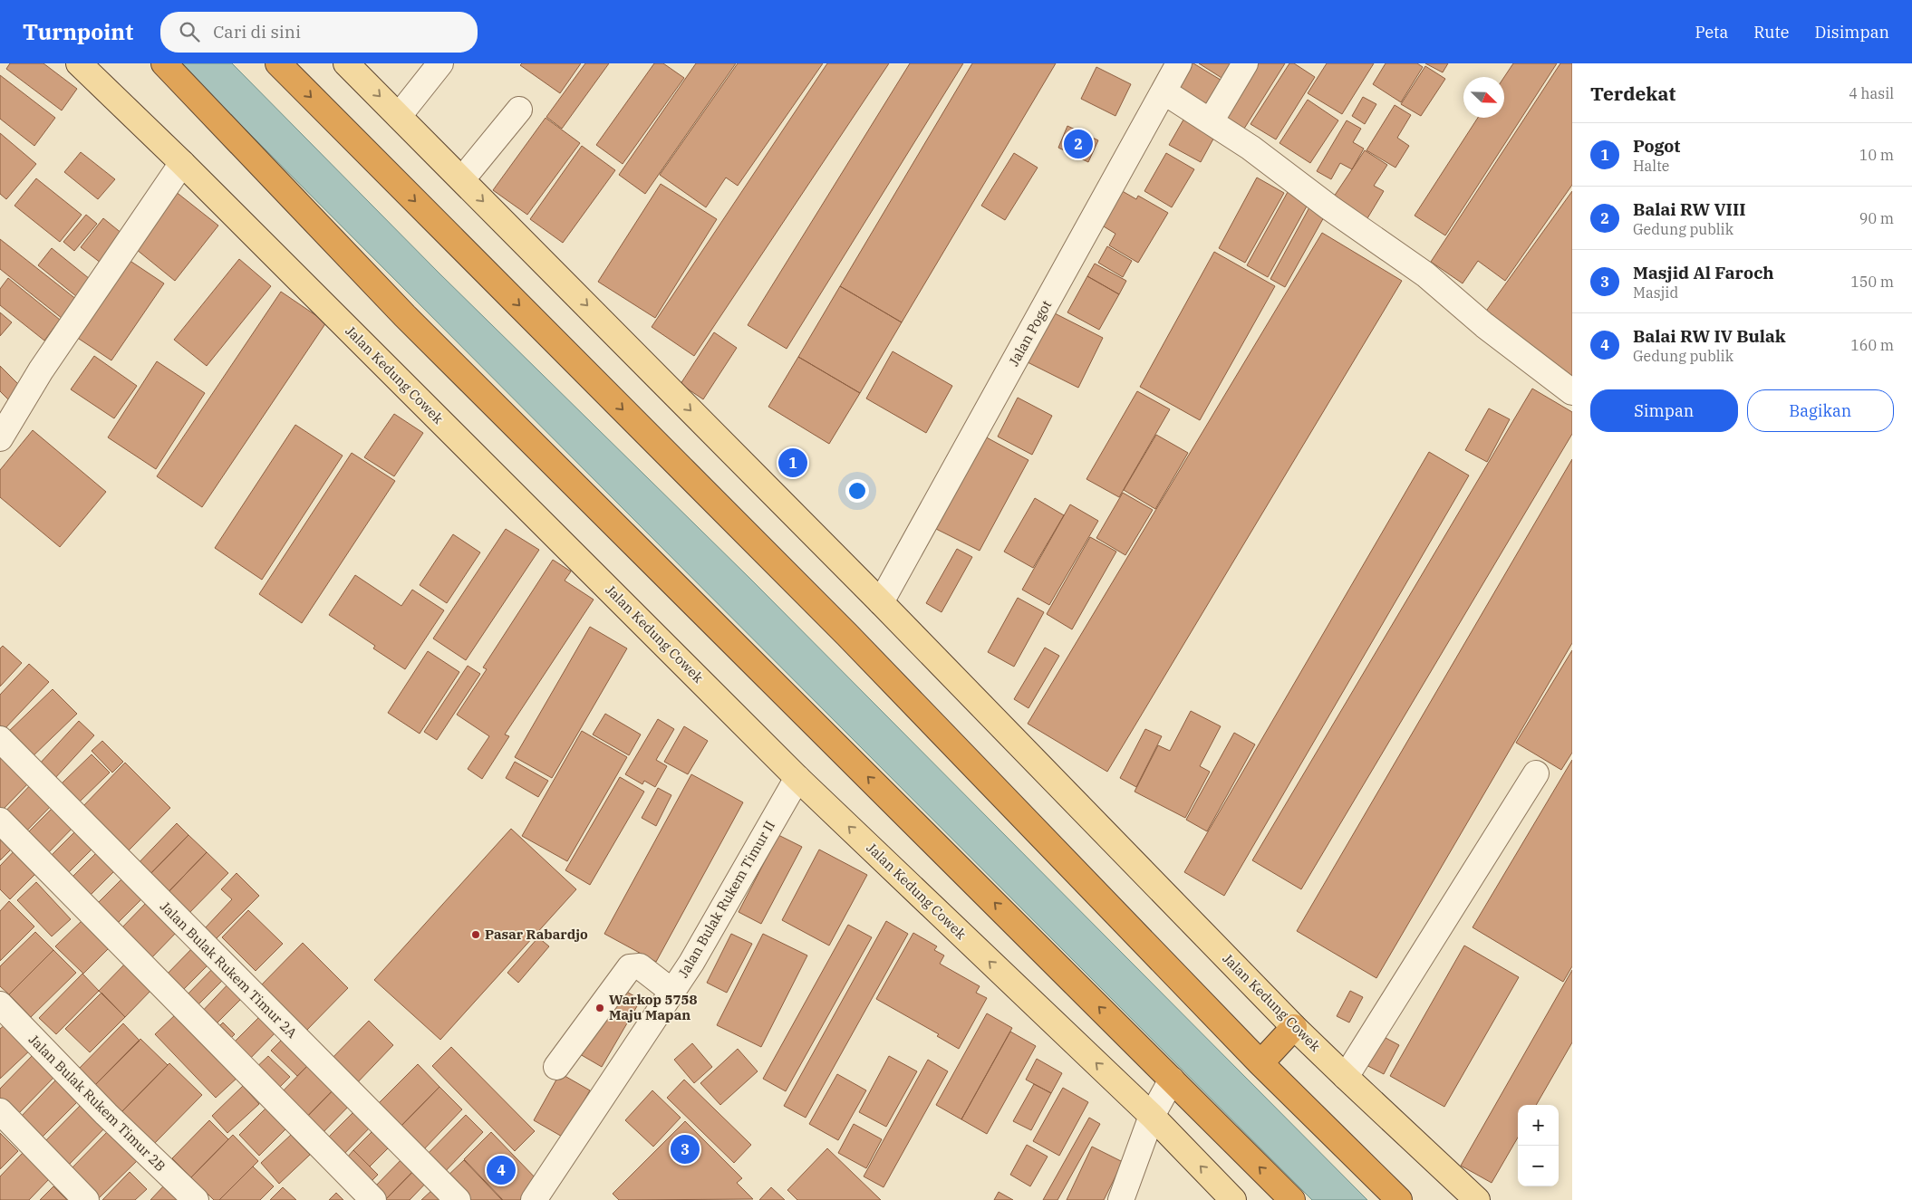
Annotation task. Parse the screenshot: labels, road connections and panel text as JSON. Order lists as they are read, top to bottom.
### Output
{
  "streets": {
    "main road": ["Jalan Kedung Cowek"],
    "street": [
      "Jalan Pogot",
      "Jalan Bulak Rukem Timur II",
      "Jalan Bulak Rukem Timur 2A",
      "Jalan Bulak Rukem Timur 2B"
    ]
  },
  "crossings": [
    ["Jalan Pogot", "Jalan Kedung Cowek"],
    ["Jalan Kedung Cowek", "Jalan Bulak Rukem Timur II"]
  ],
  "places": ["Pasar Rabardjo", "Warkop 5758 Maju Mapan"],
  "north": "bottom right",
  "page": {
    "header": "Turnpoint",
    "search": "Cari di sini",
    "nav": ["Peta", "Rute", "Disimpan"],
    "heading": ["Terdekat", "4 hasil"],
    "list": [
      {
        "mark": "1",
        "name": "Pogot",
        "note": "Halte",
        "value": "10 m"
      },
      {
        "mark": "2",
        "name": "Balai RW VIII",
        "note": "Gedung publik",
        "value": "90 m"
      },
      {
        "mark": "3",
        "name": "Masjid Al Faroch",
        "note": "Masjid",
        "value": "150 m"
      },
      {
        "mark": "4",
        "name": "Balai RW IV Bulak",
        "note": "Gedung publik",
        "value": "160 m"
      }
    ],
    "pins": [
      "2",
      "1",
      "3",
      "4"
    ],
    "buttons": ["Simpan", "Bagikan"],
    "map_buttons": ["+", "−"]
  }
}
